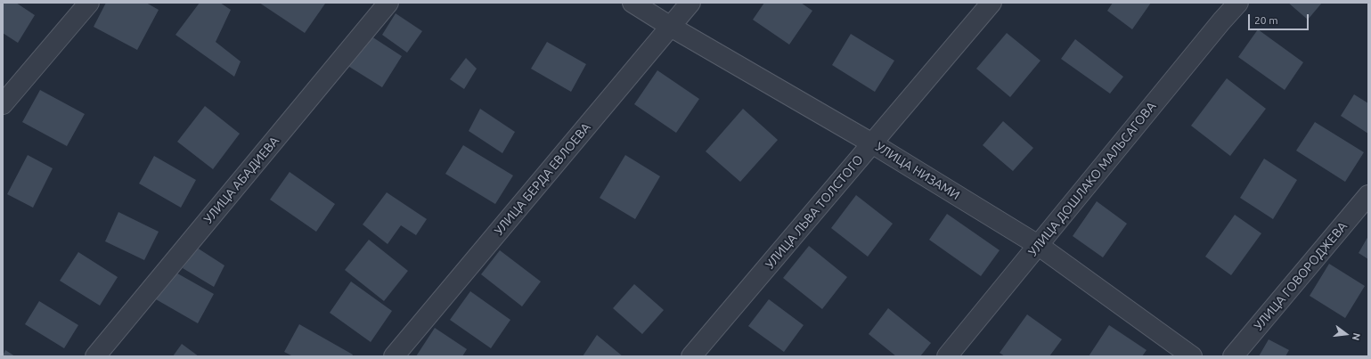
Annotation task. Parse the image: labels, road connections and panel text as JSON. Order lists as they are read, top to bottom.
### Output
{
  "streets": {
    "street": [
      "УЛИЦА НИЗАМИ",
      "УЛИЦА БЕРДА ЕВЛОЕВА",
      "УЛИЦА ДОШЛАКО МАЛЬСАГОВА",
      "УЛИЦА АБАДИЕВА",
      "УЛИЦА ЛЬВА ТОЛСТОГО",
      "УЛИЦА ГОВОРОДЖЕВА"
    ]
  },
  "crossings": [
    ["УЛИЦА НИЗАМИ", "УЛИЦА БЕРДА ЕВЛОЕВА"],
    ["УЛИЦА НИЗАМИ", "УЛИЦА ДОШЛАКО МАЛЬСАГОВА"],
    ["УЛИЦА НИЗАМИ", "УЛИЦА ЛЬВА ТОЛСТОГО"]
  ],
  "scale_bar": "20 m",
  "north": "right"
}
